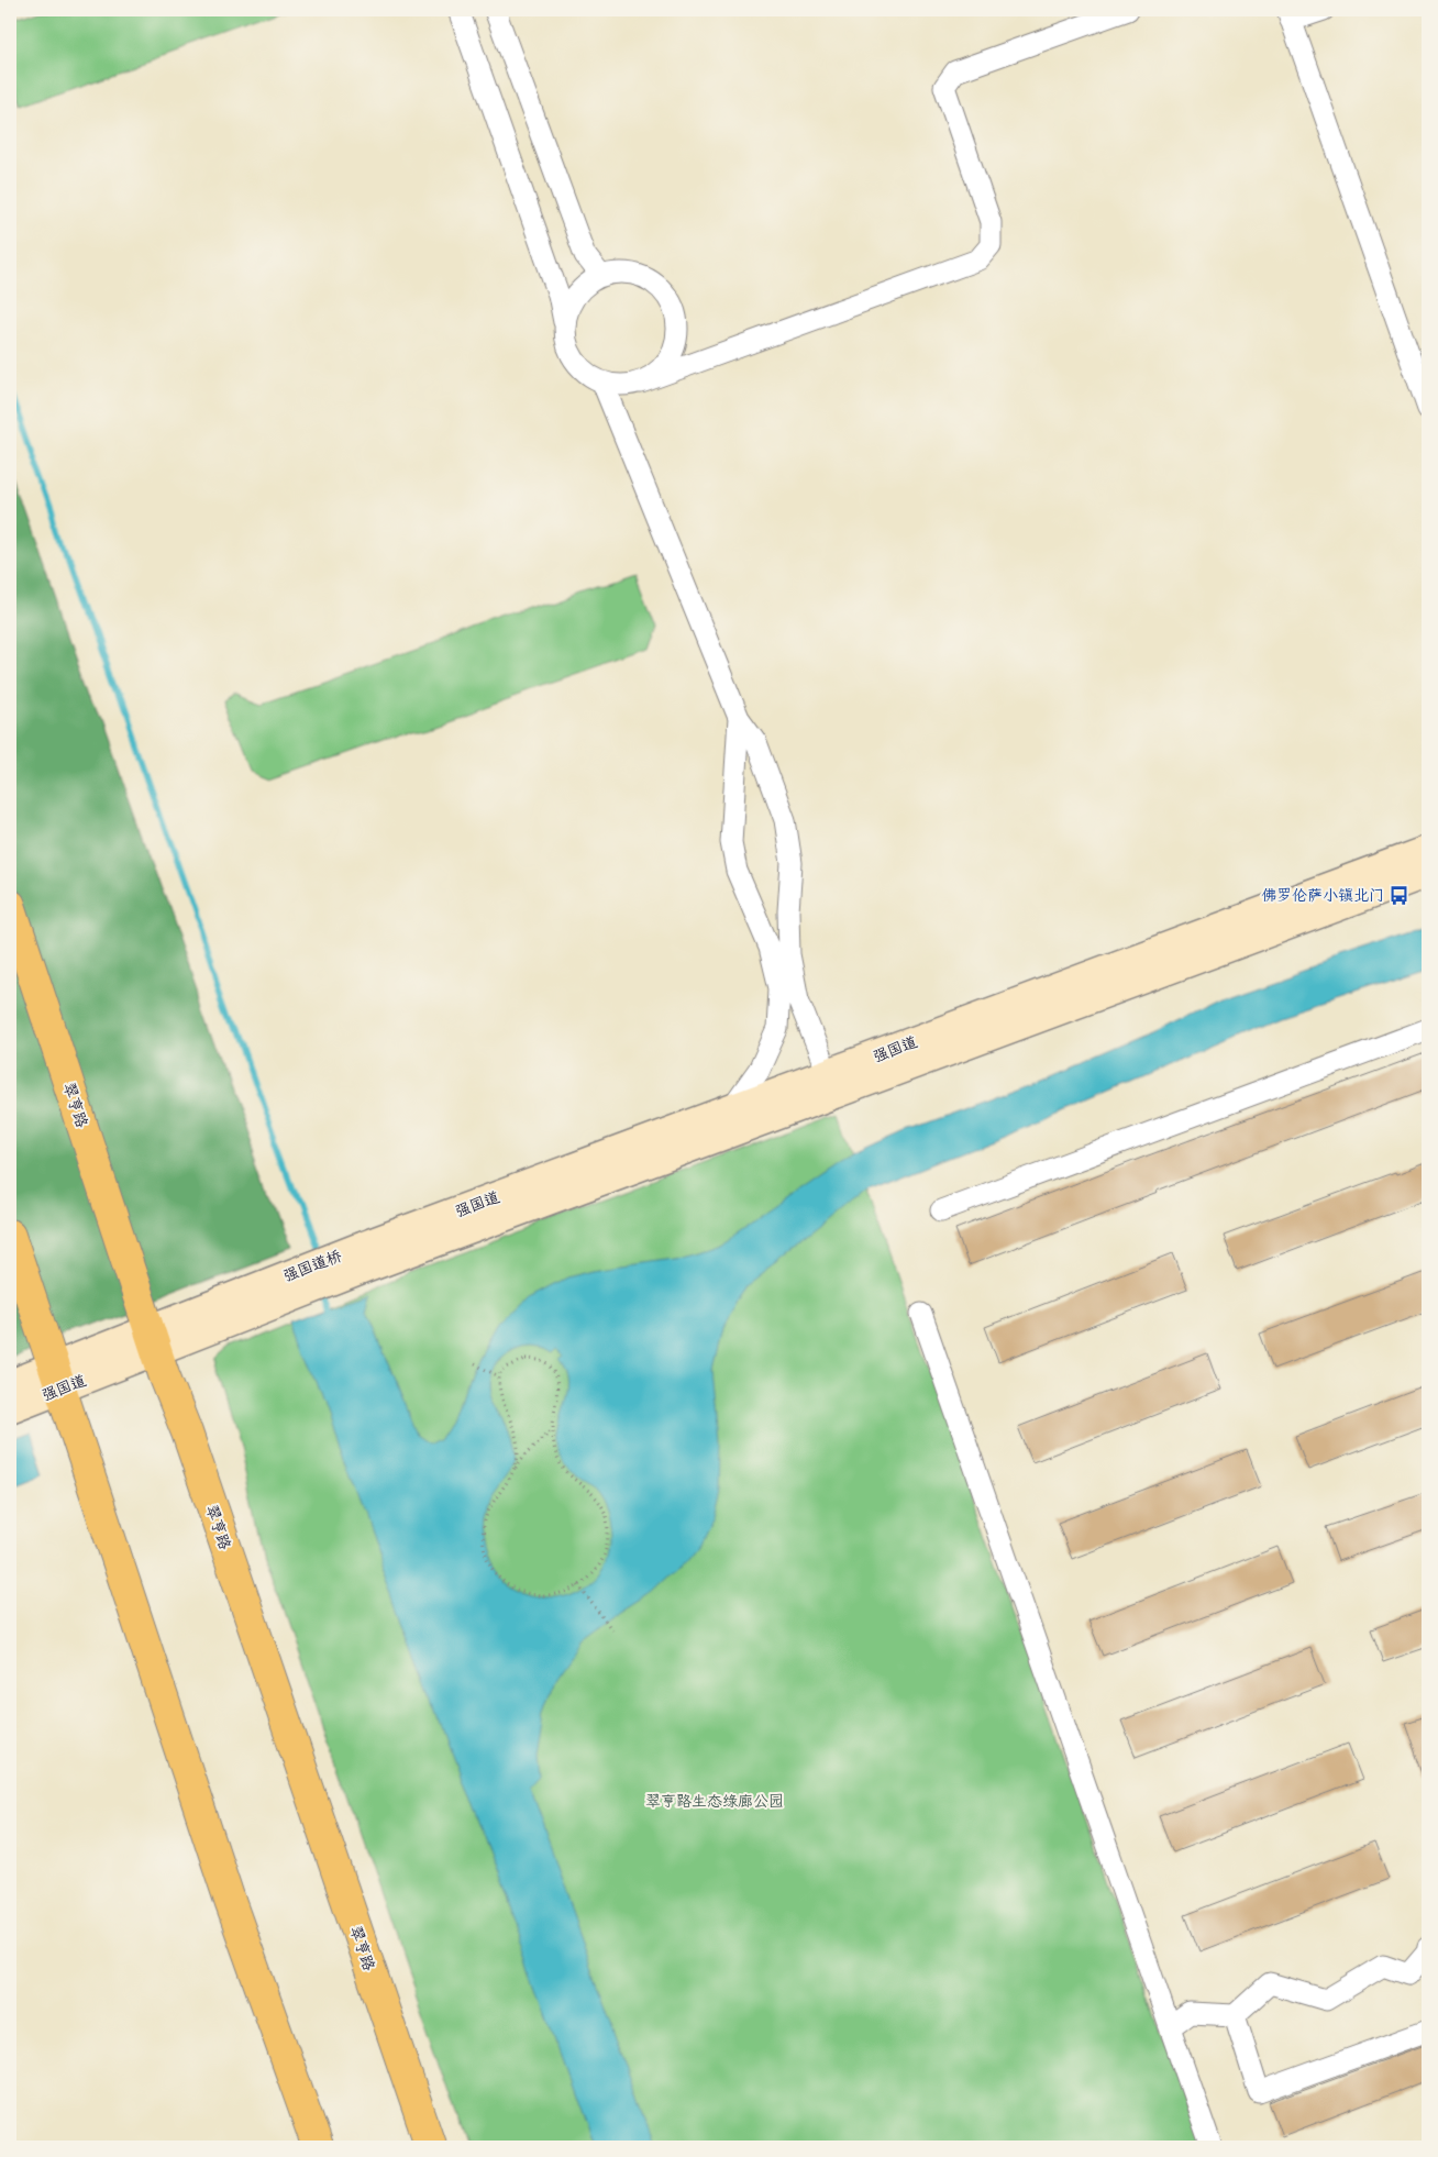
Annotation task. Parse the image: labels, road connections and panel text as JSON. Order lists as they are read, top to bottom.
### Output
{
  "streets": {
    "main road": ["强国道", "翠亨路", "强国道桥"]
  },
  "crossings": [
    ["强国道", "翠亨路"],
    ["强国道", "强国道桥"]
  ],
  "parks": ["翠亨路生态绿廊公园"],
  "places": {
    "bus stop": ["佛罗伦萨小镇北门"]
  }
}
